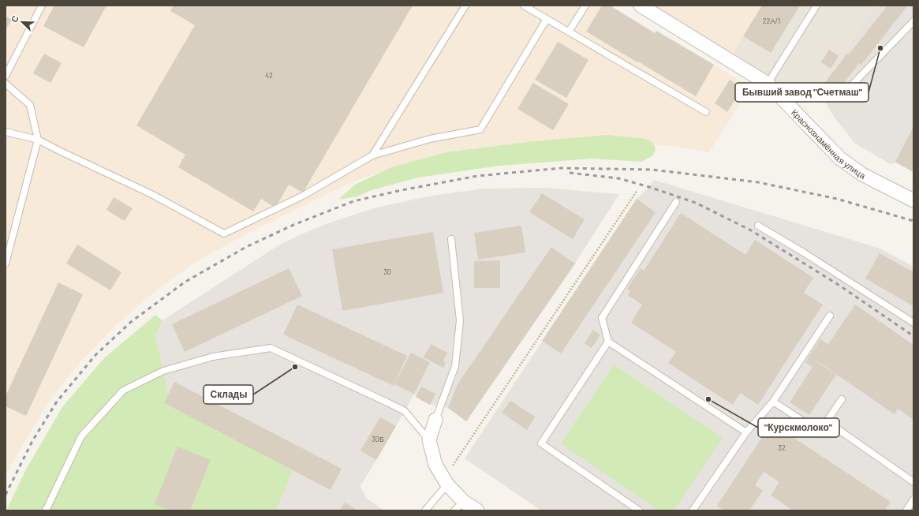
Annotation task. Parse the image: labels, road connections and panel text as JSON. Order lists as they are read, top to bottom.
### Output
{
  "streets": {
    "street": ["Краснознамённая улица"]
  },
  "places": ["Бывший завод \"Счетмаш\"", "Склады", "\"Курскмолоко\""],
  "house_numbers": [
    "22А/1",
    "42",
    "30",
    "30Б",
    "32"
  ],
  "north": "top left"
}
